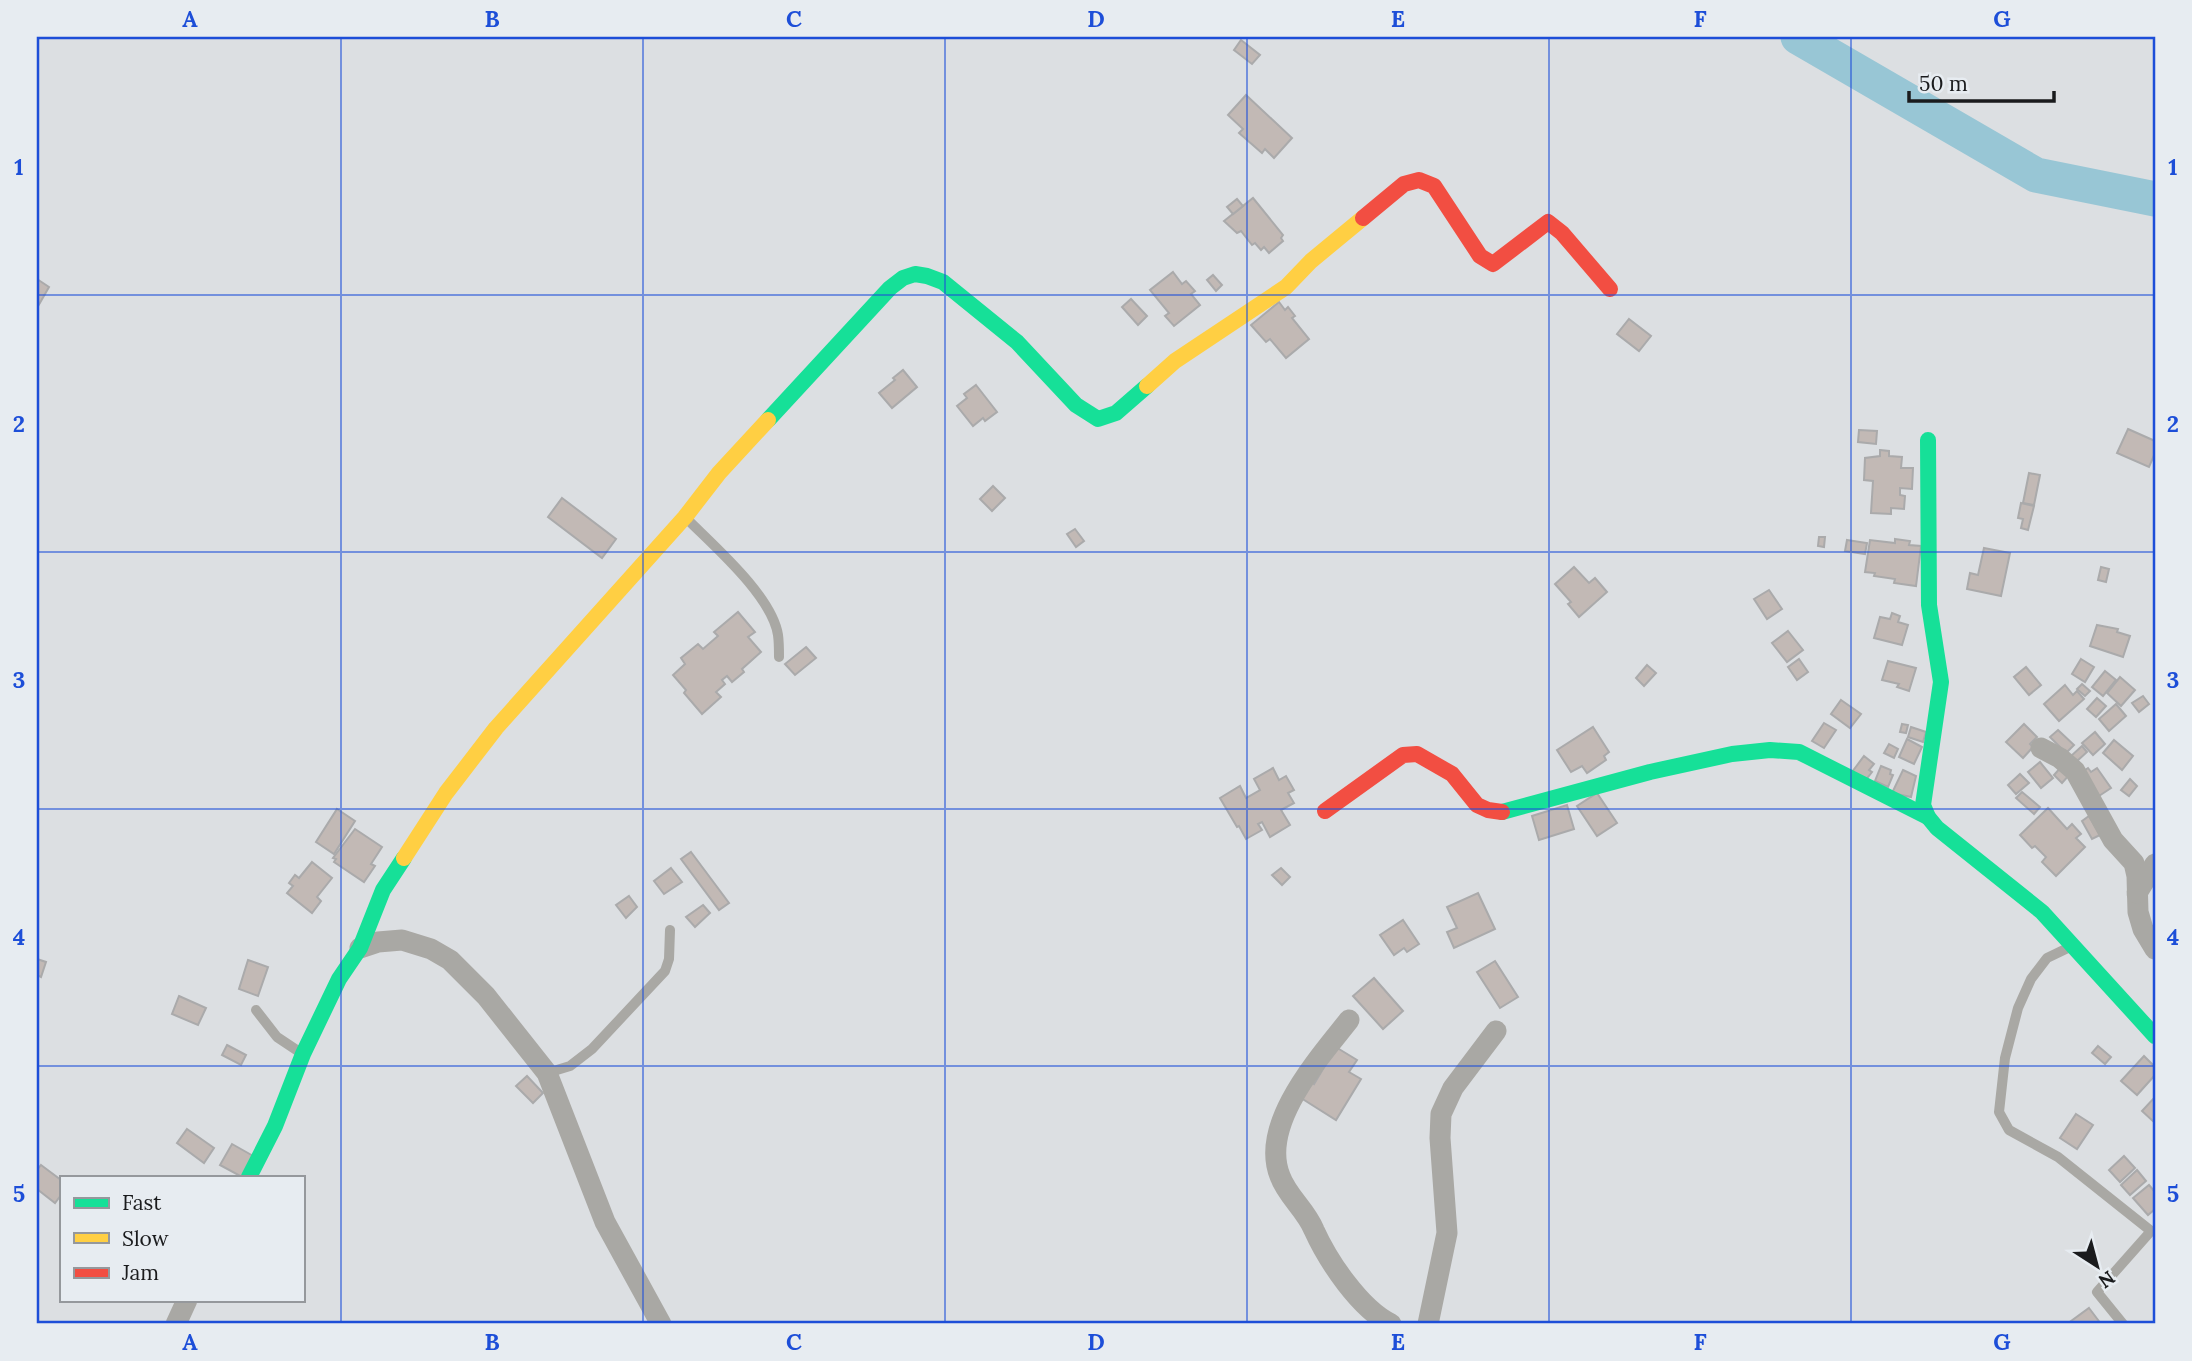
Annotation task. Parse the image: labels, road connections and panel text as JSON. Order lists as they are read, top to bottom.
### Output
{
  "legend": ["Fast", "Slow", "Jam"],
  "scale_bar": "50 m",
  "north": "bottom right",
  "grid": {
    "columns": [
      "A",
      "B",
      "C",
      "D",
      "E",
      "F",
      "G"
    ],
    "rows": [
      "1",
      "2",
      "3",
      "4",
      "5"
    ]
  }
}
